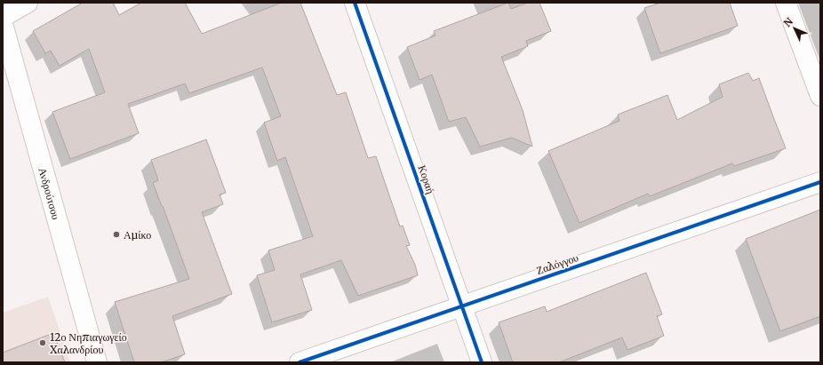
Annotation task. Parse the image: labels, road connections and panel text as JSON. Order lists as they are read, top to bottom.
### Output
{
  "streets": {
    "street": ["Κοραή", "Ανδρούτσου", "Ζαλόγγου"]
  },
  "crossings": [
    ["Κοραή", "Ζαλόγγου"]
  ],
  "places": ["Αμίκο", "12ο Νηπιαγωγείο Χαλανδρίου"],
  "north": "top left"
}
